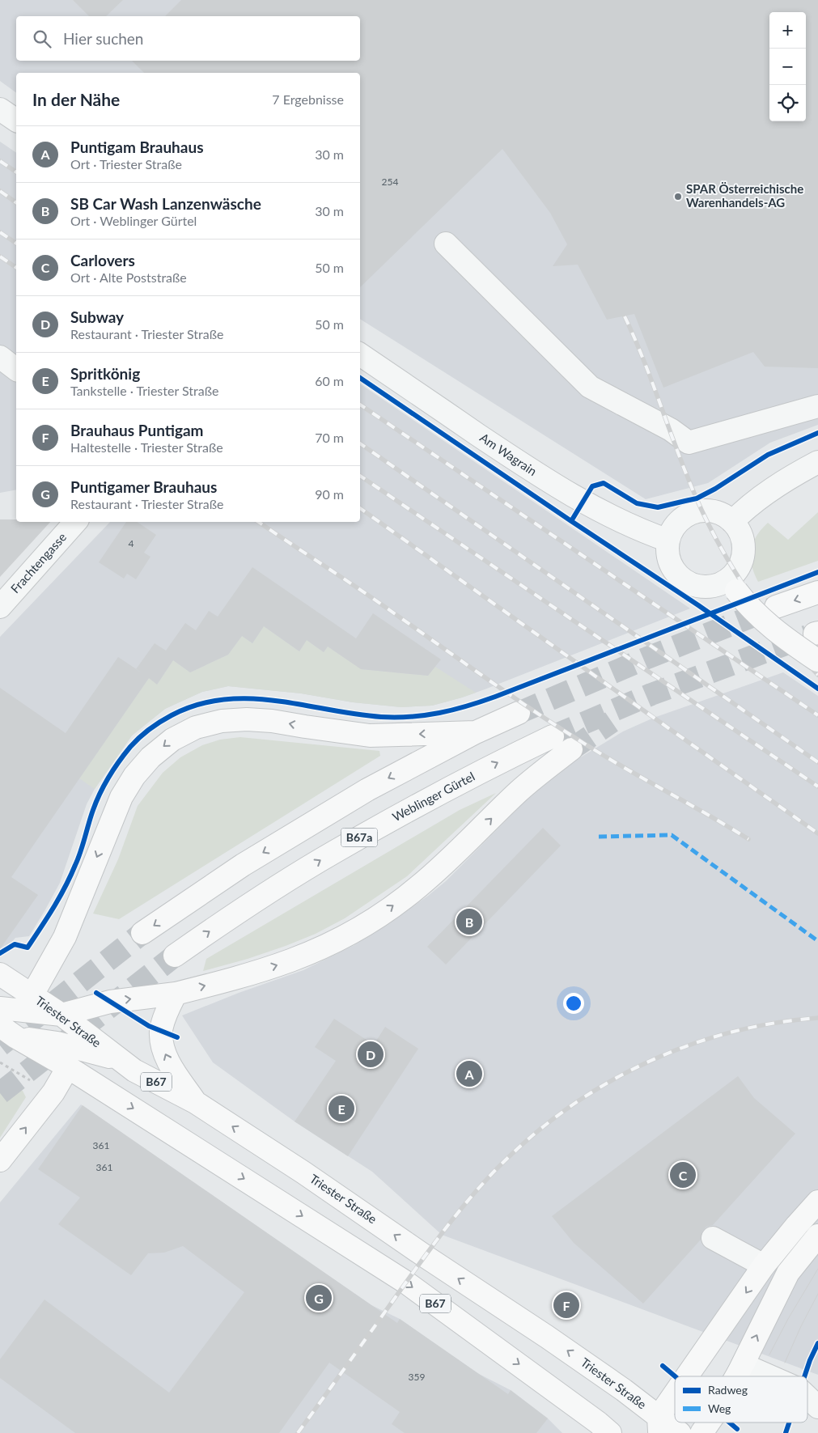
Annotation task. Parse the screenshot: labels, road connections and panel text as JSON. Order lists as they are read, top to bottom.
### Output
{
  "streets": {
    "main road": [
      "Weblinger Gürtel",
      "B67a",
      "Triester Straße",
      "B67"
    ],
    "street": ["Am Wagrain", "Frachtengasse"]
  },
  "places": ["SPAR Österreichische Warenhandels-AG"],
  "house_numbers": [
    "254",
    "4",
    "361",
    "361",
    "359"
  ],
  "legend": ["Radweg", "Weg"],
  "page": {
    "map_buttons": ["+", "−"],
    "search": "Hier suchen",
    "heading": ["In der Nähe", "7 Ergebnisse"],
    "list": [
      {
        "mark": "A",
        "name": "Puntigam Brauhaus",
        "note": "Ort · Triester Straße",
        "value": "30 m"
      },
      {
        "mark": "B",
        "name": "SB Car Wash Lanzenwäsche",
        "note": "Ort · Weblinger Gürtel",
        "value": "30 m"
      },
      {
        "mark": "C",
        "name": "Carlovers",
        "note": "Ort · Alte Poststraße",
        "value": "50 m"
      },
      {
        "mark": "D",
        "name": "Subway",
        "note": "Restaurant · Triester Straße",
        "value": "50 m"
      },
      {
        "mark": "E",
        "name": "Spritkönig",
        "note": "Tankstelle · Triester Straße",
        "value": "60 m"
      },
      {
        "mark": "F",
        "name": "Brauhaus Puntigam",
        "note": "Haltestelle · Triester Straße",
        "value": "70 m"
      },
      {
        "mark": "G",
        "name": "Puntigamer Brauhaus",
        "note": "Restaurant · Triester Straße",
        "value": "90 m"
      }
    ],
    "pins": [
      "B",
      "D",
      "A",
      "E",
      "C",
      "G",
      "F"
    ]
  }
}
